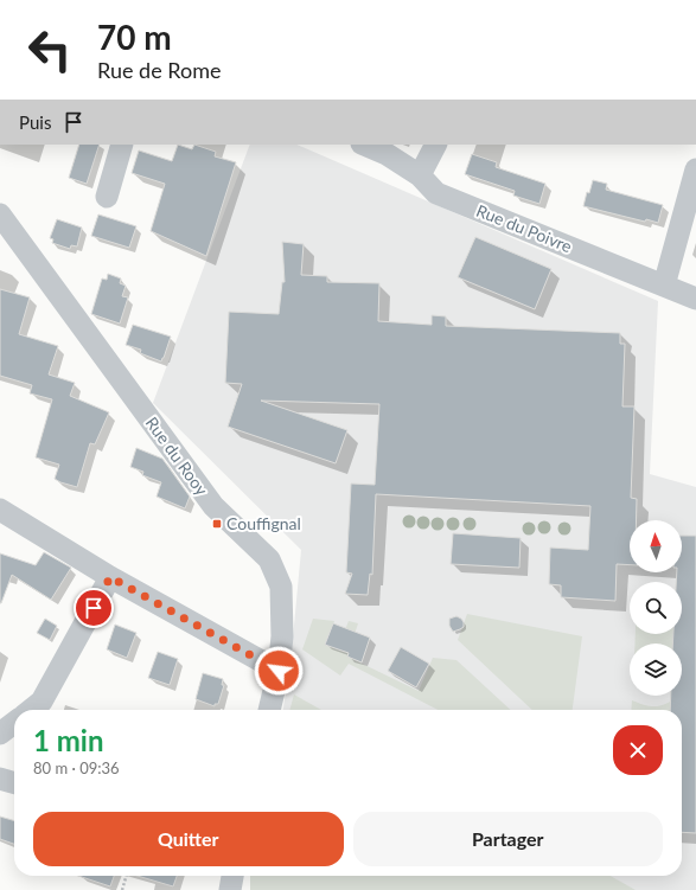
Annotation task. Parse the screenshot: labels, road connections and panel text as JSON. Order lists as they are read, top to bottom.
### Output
{
  "streets": {
    "street": ["Rue du Poivre", "Rue du Rooy"]
  },
  "places": {
    "transit": ["Couffignal"]
  },
  "north": "top",
  "page": {
    "turn": ["70 m", "Rue de Rome"],
    "then": "Puis",
    "heading": ["1 min", "80 m · 09:36"],
    "buttons": ["Quitter", "Partager"]
  }
}
